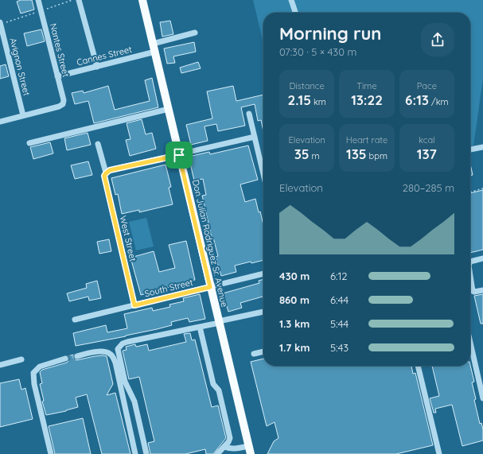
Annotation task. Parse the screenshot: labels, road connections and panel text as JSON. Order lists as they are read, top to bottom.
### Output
{
  "streets": {
    "main road": ["Don Julian Rodriguez Sr. Avenue"],
    "street": [
      "Nantes Street",
      "Cannes Street",
      "Avignon Street",
      "West Street",
      "South Street"
    ]
  },
  "crossings": [
    ["Nantes Street", "Cannes Street"],
    ["Nantes Street", "Avignon Street"],
    ["Cannes Street", "Don Julian Rodriguez Sr. Avenue"],
    ["West Street", "South Street"],
    ["Don Julian Rodriguez Sr. Avenue", "South Street"]
  ],
  "page": {
    "heading": ["Morning run", "07:30 · 5 × 430 m"],
    "stats": [
      ["Distance", "2.15 km"],
      ["Time", "13:22"],
      ["Pace", "6:13 /km"],
      ["Elevation", "35 m"],
      ["Heart rate", "135 bpm"],
      ["kcal", "137"]
    ],
    "chart": ["Elevation", "280–285 m"],
    "list": [
      {
        "name": "430 m",
        "note": "6:12"
      },
      {
        "name": "860 m",
        "note": "6:44"
      },
      {
        "name": "1.3 km",
        "note": "5:44"
      },
      {
        "name": "1.7 km",
        "note": "5:43"
      }
    ]
  }
}
